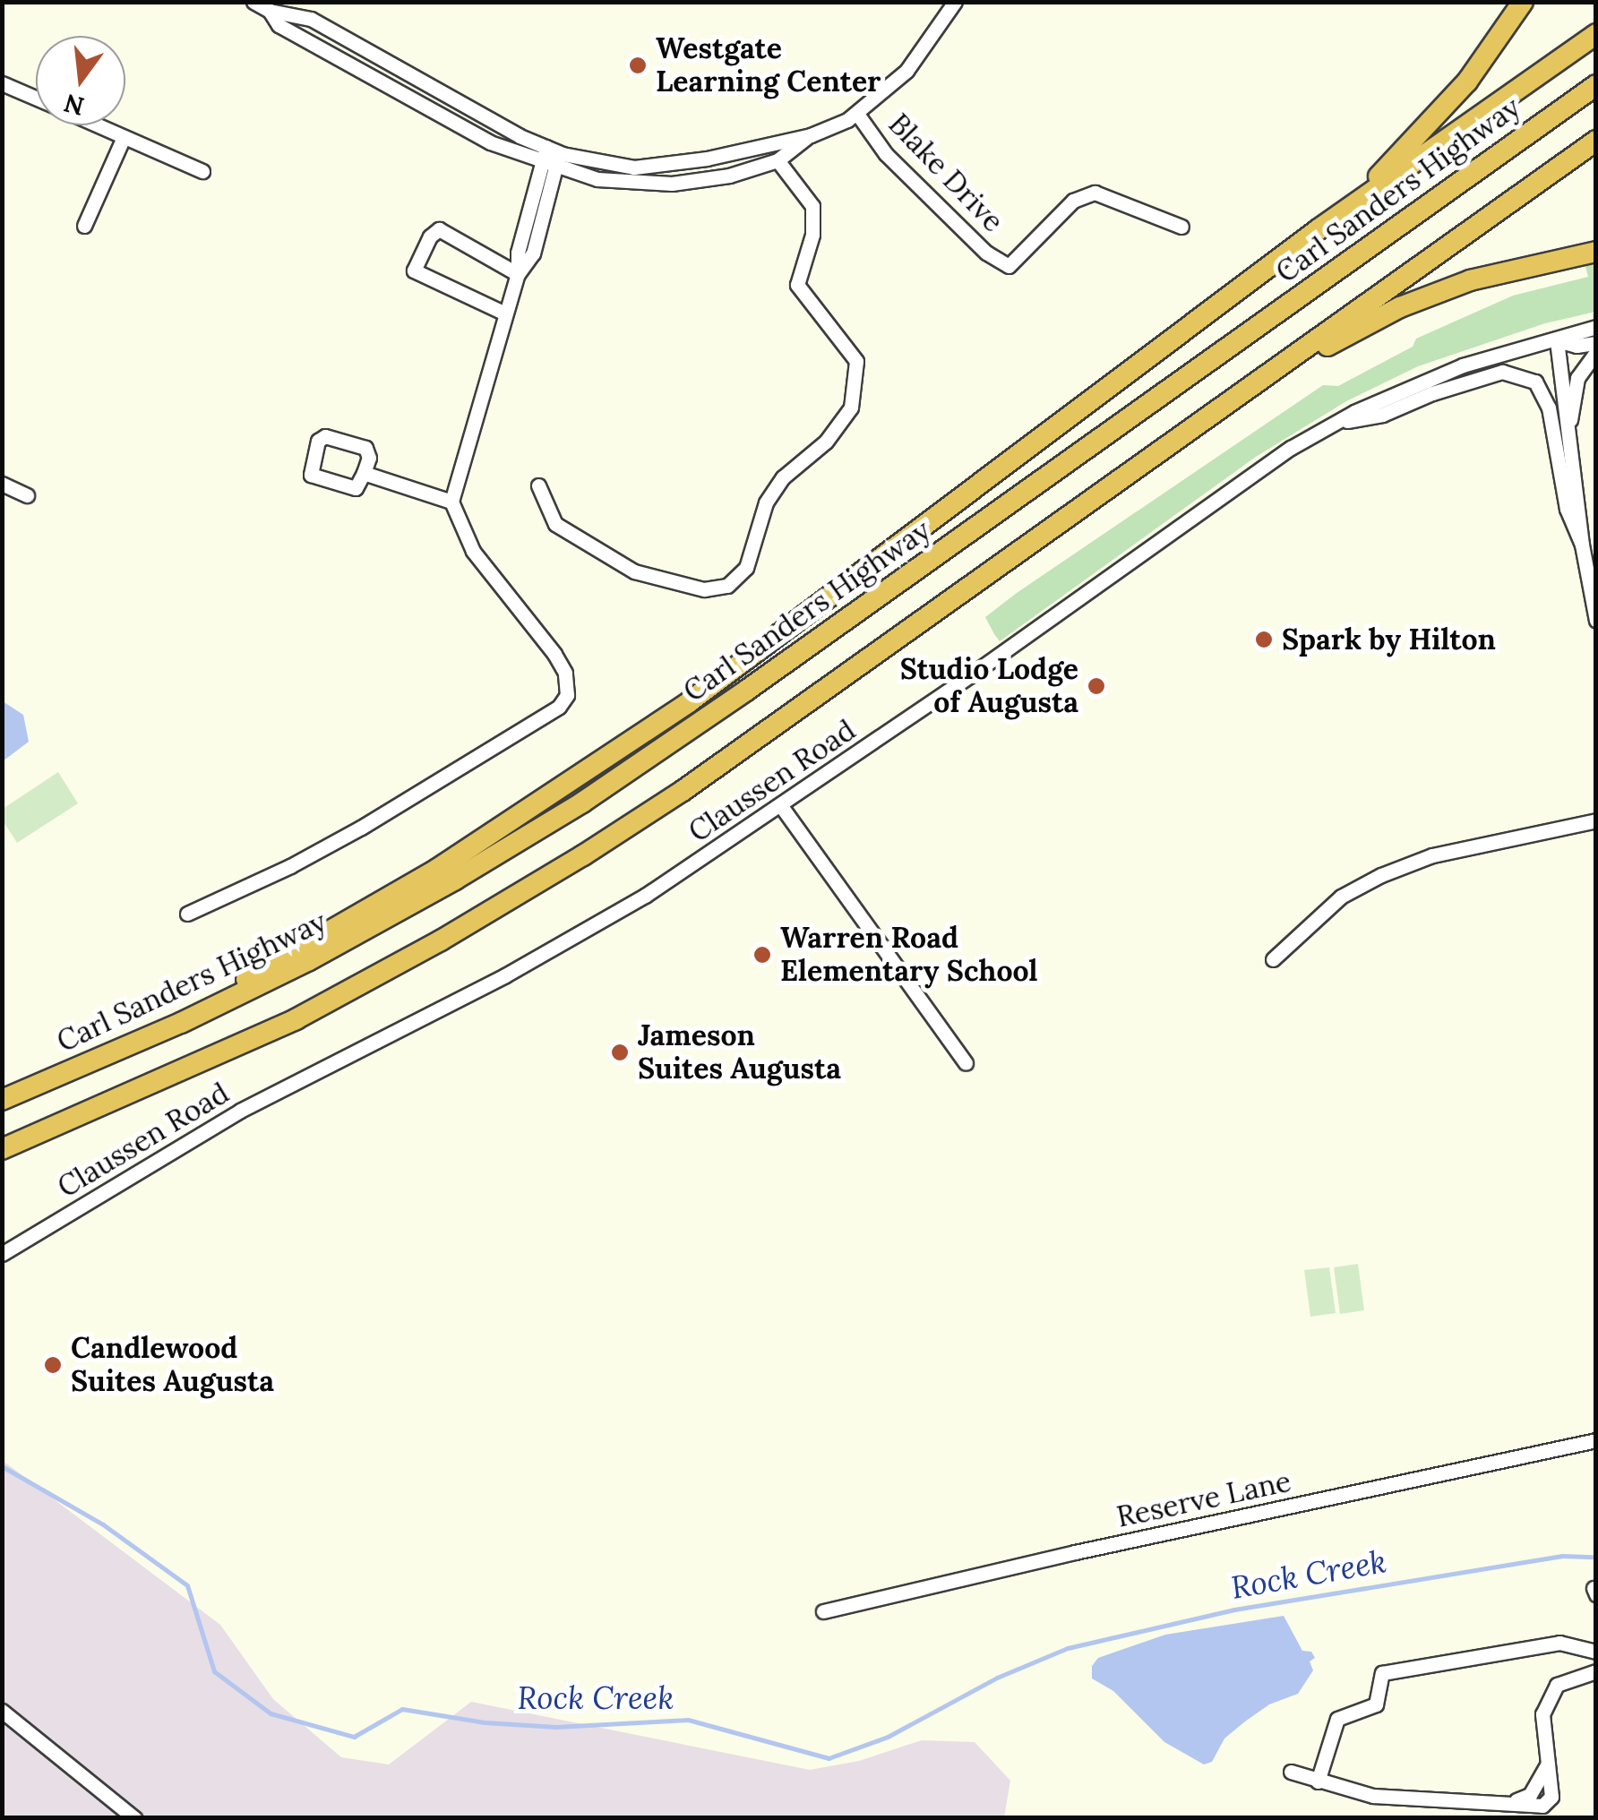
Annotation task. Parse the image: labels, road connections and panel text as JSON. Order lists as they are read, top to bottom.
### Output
{
  "streets": {
    "highway": ["Carl Sanders Highway"],
    "street": ["Blake Drive", "Claussen Road", "Reserve Lane"]
  },
  "water": ["Rock Creek"],
  "places": [
    "Westgate Learning Center",
    "Spark by Hilton",
    "Studio Lodge of Augusta",
    "Warren Road Elementary School",
    "Jameson Suites Augusta",
    "Candlewood Suites Augusta"
  ],
  "north": "bottom"
}
